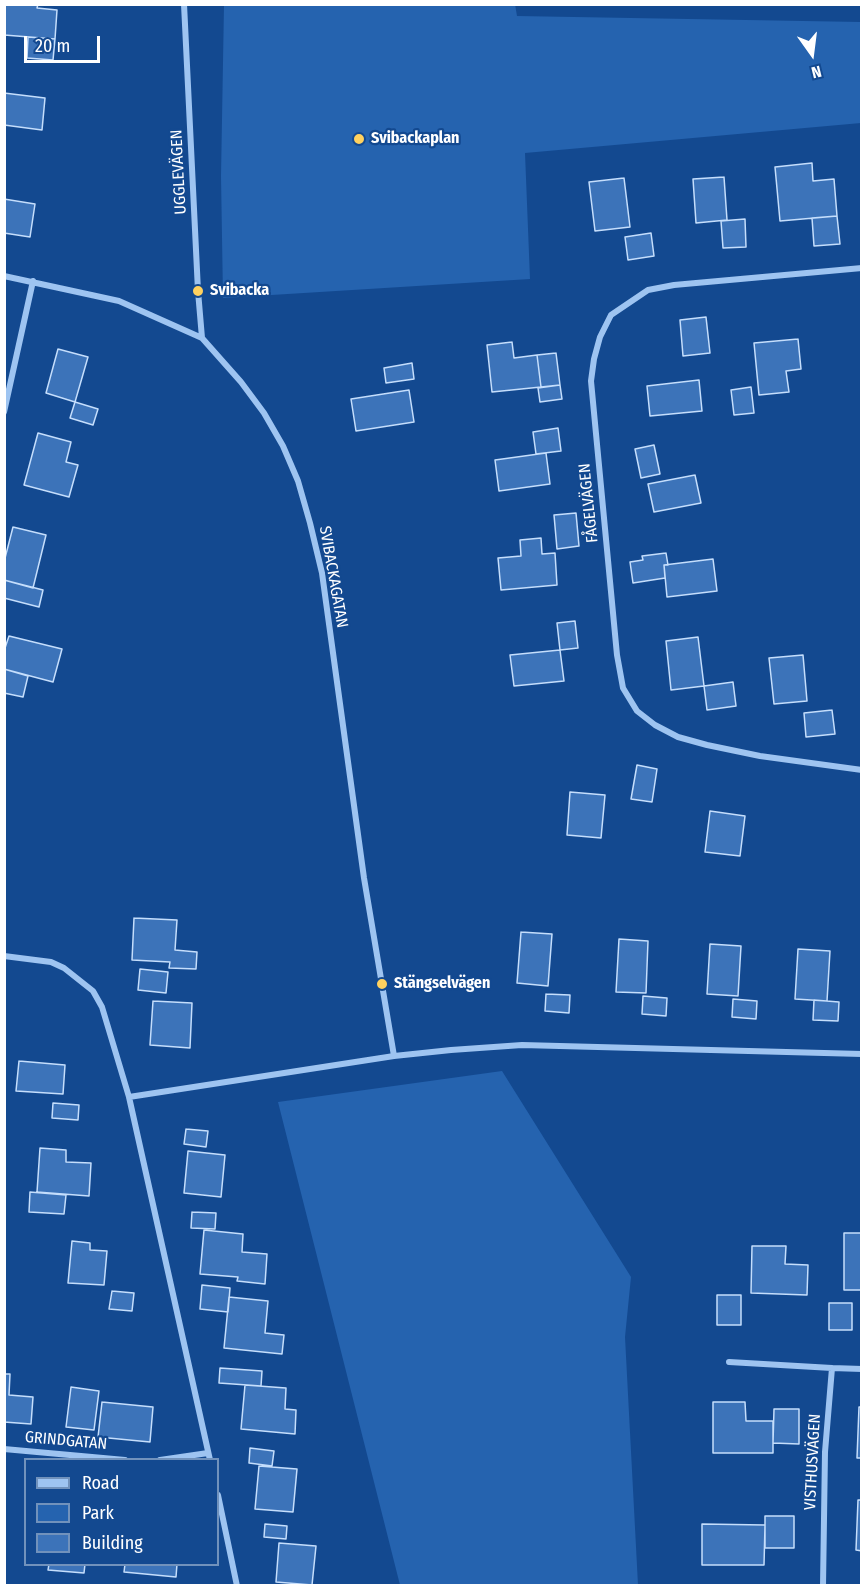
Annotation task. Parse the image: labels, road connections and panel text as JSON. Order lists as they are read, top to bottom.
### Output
{
  "streets": {
    "street": [
      "UGGLEVÄGEN",
      "FÅGELVÄGEN",
      "SVIBACKAGATAN",
      "GRINDGATAN",
      "VISTHUSVÄGEN"
    ]
  },
  "crossings": [
    ["UGGLEVÄGEN", "SVIBACKAGATAN"]
  ],
  "places": ["Svibackaplan", "Svibacka", "Stängselvägen"],
  "legend": ["Road", "Park", "Building"],
  "scale_bar": "20 m",
  "north": "bottom"
}
